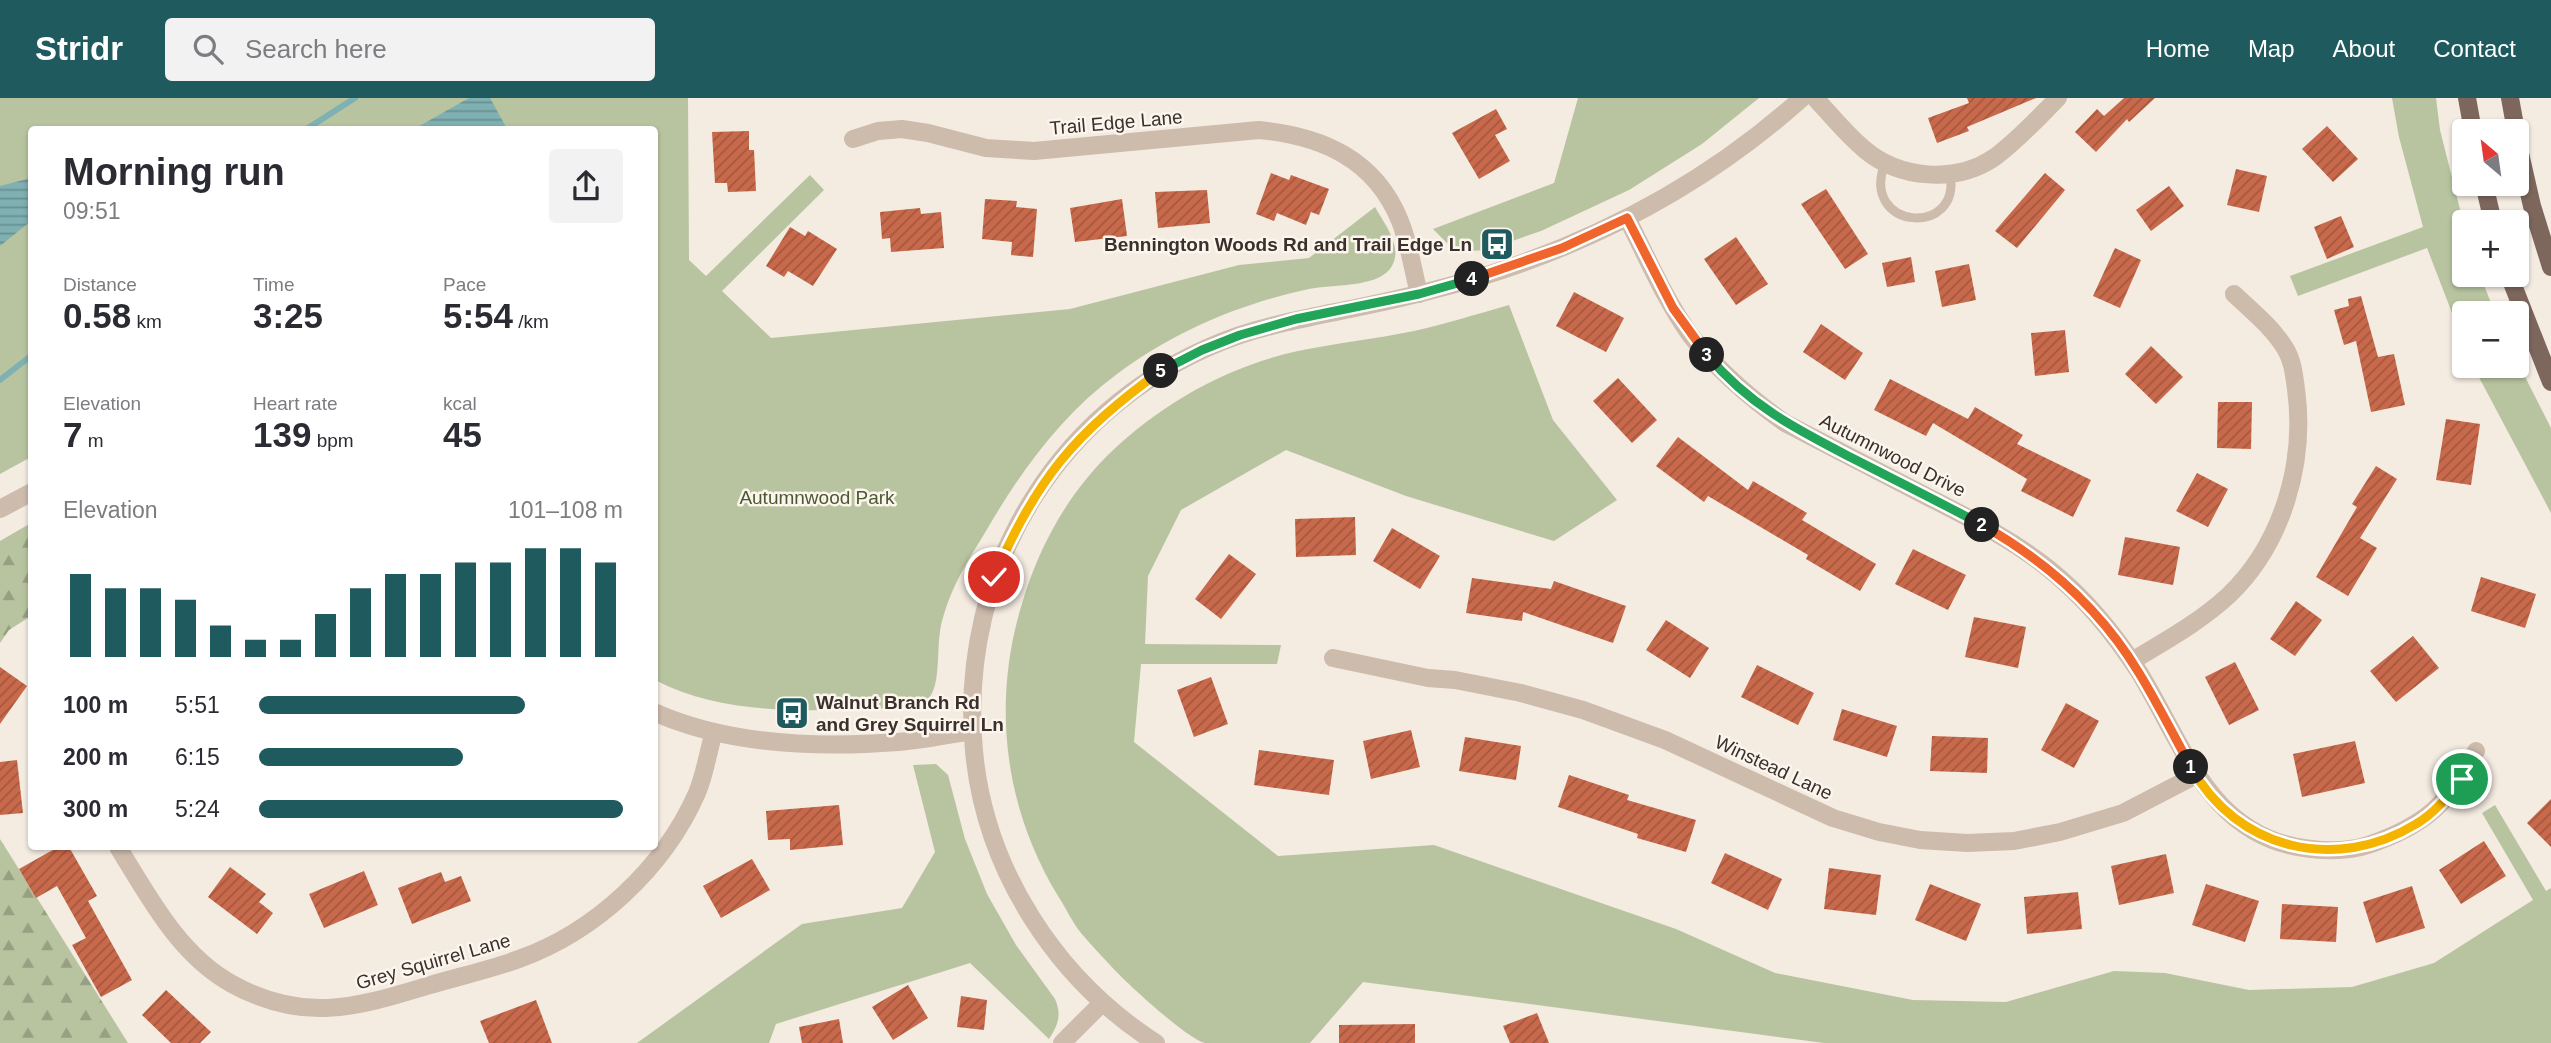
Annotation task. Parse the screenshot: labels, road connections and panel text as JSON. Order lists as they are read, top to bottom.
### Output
{
  "streets": {
    "street": [
      "Trail Edge Lane",
      "Autumnwood Drive",
      "Winstead Lane",
      "Grey Squirrel Lane"
    ]
  },
  "crossings": [
    ["Autumnwood Drive", "Winstead Lane"]
  ],
  "parks": ["Autumnwood Park"],
  "places": {
    "bus stop": ["Bennington Woods Rd and Trail Edge Ln", "Walnut Branch Rd and Grey Squirrel Ln"]
  },
  "north": "top left",
  "page": {
    "header": "Stridr",
    "search": "Search here",
    "nav": [
      "Home",
      "Map",
      "About",
      "Contact"
    ],
    "map_buttons": ["+", "−"],
    "heading": ["Morning run", "09:51"],
    "stats": [
      ["Distance", "0.58 km"],
      ["Time", "3:25"],
      ["Pace", "5:54 /km"],
      ["Elevation", "7 m"],
      ["Heart rate", "139 bpm"],
      ["kcal", "45"]
    ],
    "pins": [
      "4",
      "3",
      "5",
      "2",
      "1"
    ],
    "chart": ["Elevation", "101–108 m"],
    "list": [
      {
        "name": "100 m",
        "note": "5:51"
      },
      {
        "name": "200 m",
        "note": "6:15"
      },
      {
        "name": "300 m",
        "note": "5:24"
      }
    ]
  }
}
